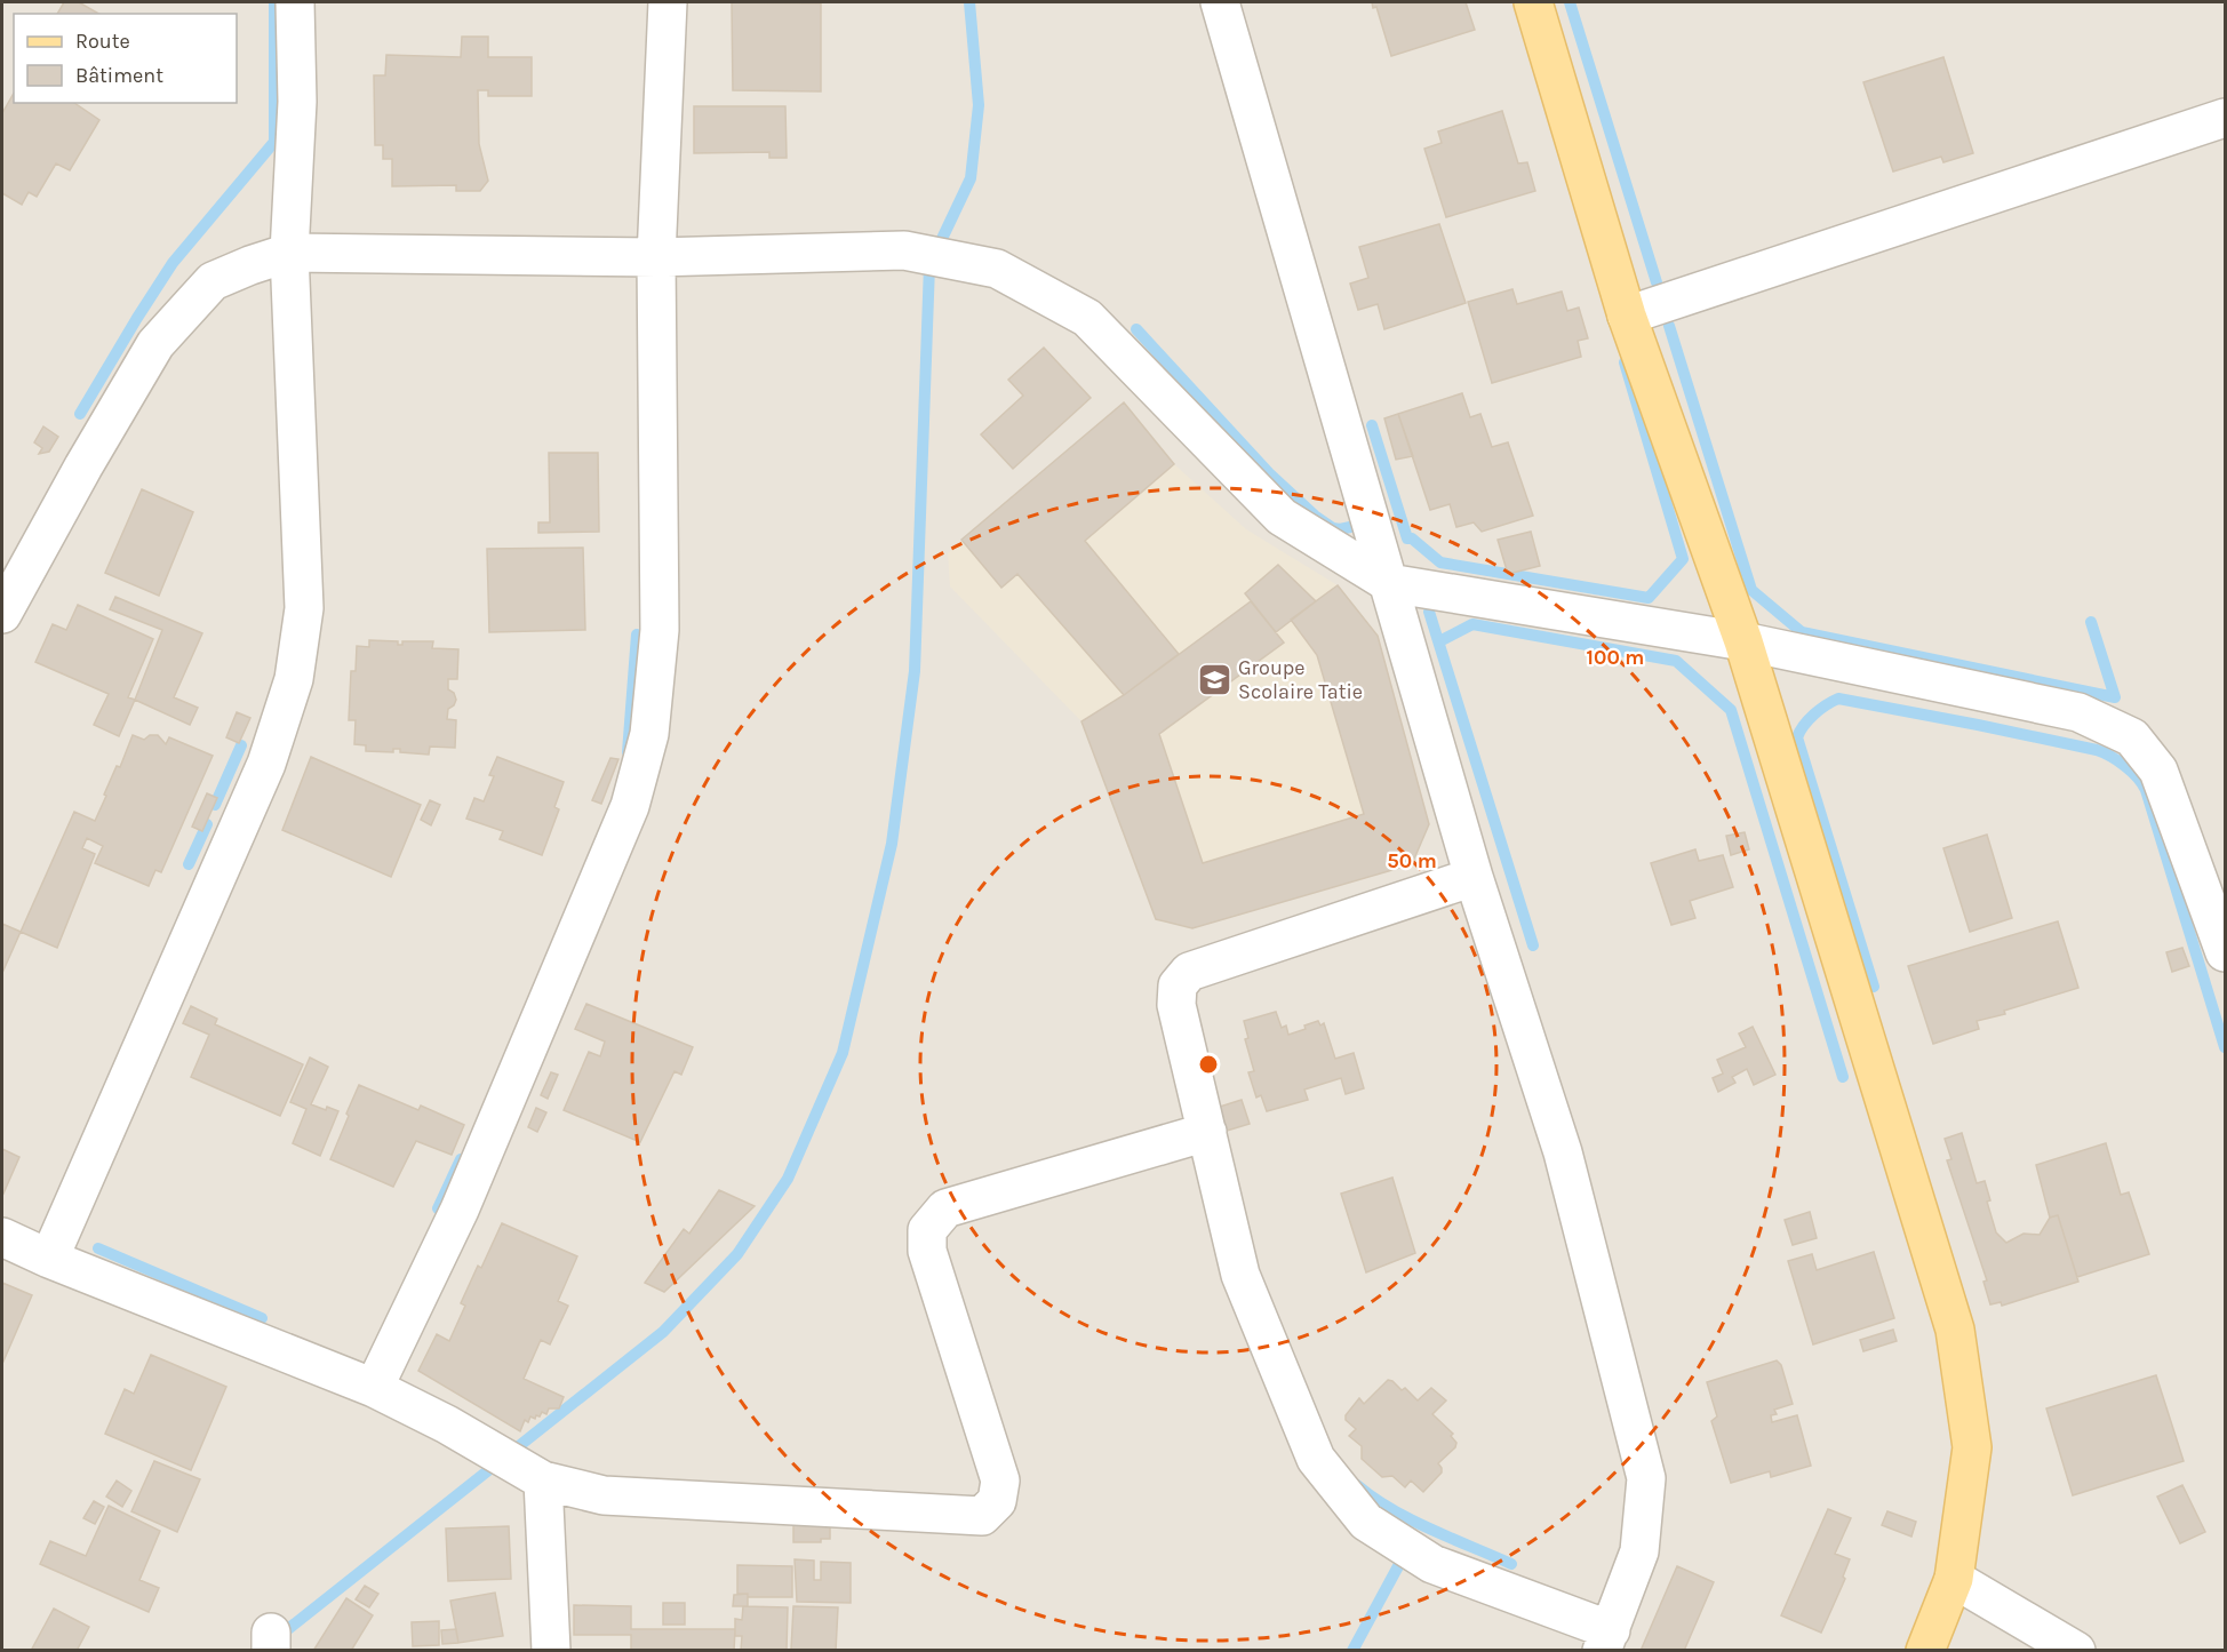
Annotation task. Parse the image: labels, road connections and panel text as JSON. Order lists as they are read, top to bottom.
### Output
{
  "places": {
    "school or university": ["Groupe Scolaire Tatie"]
  },
  "legend": ["Route", "Bâtiment"],
  "rings": ["100 m", "50 m"]
}
